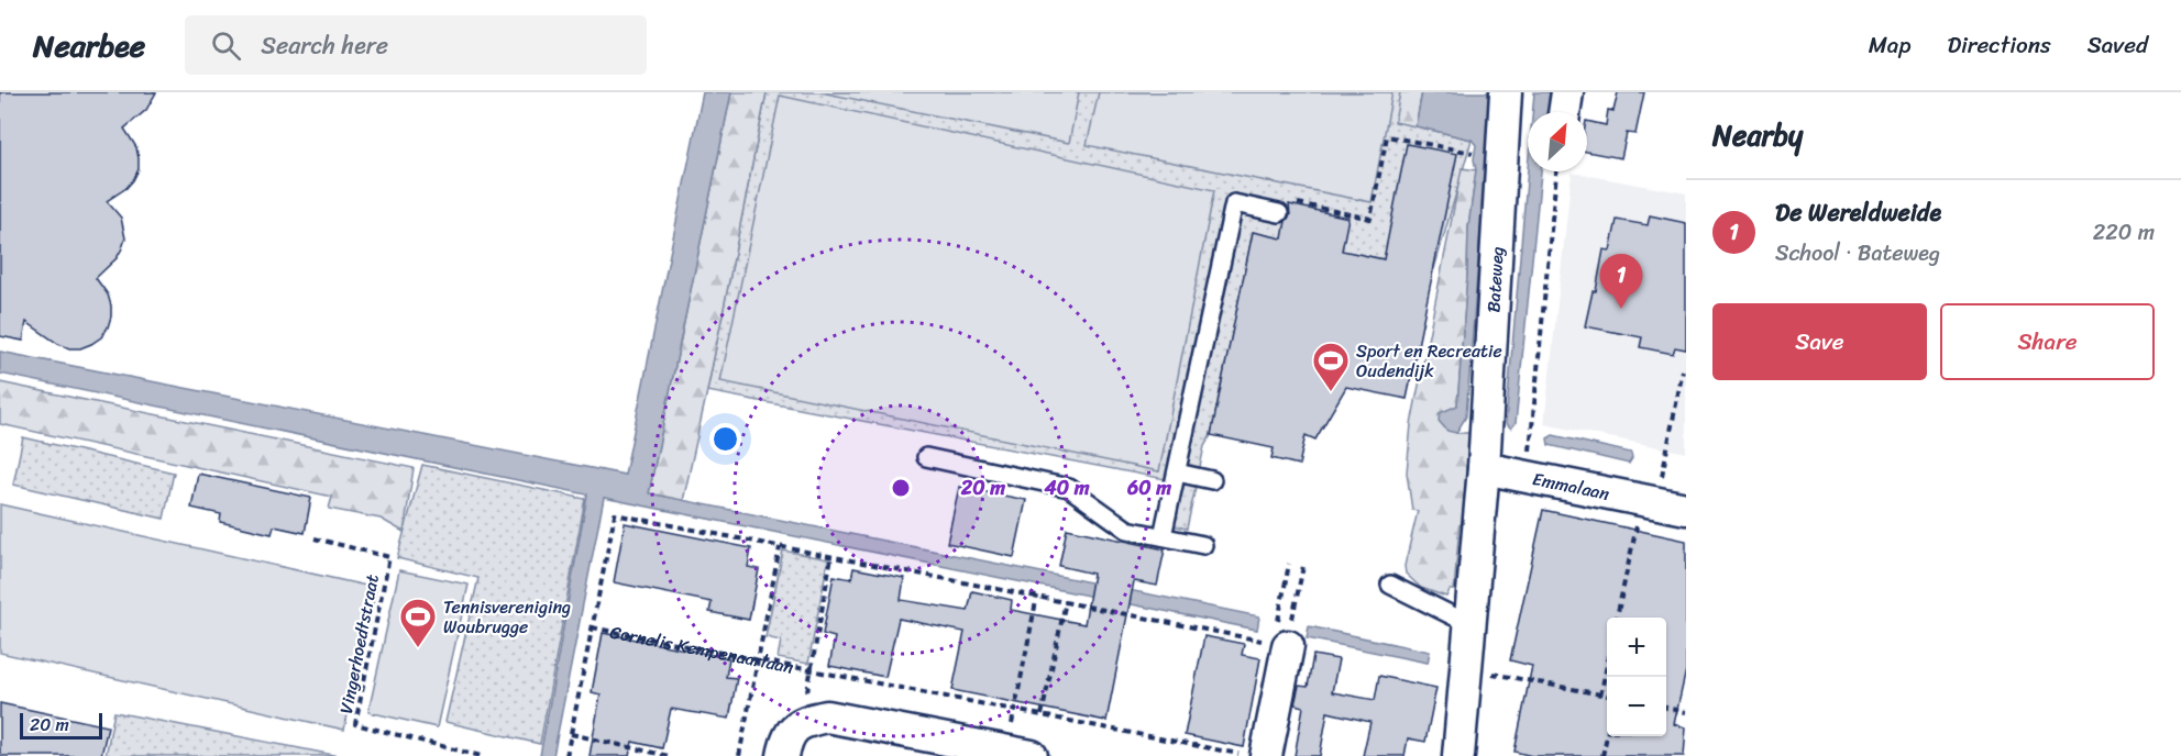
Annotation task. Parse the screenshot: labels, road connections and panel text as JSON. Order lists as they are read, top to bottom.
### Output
{
  "streets": {
    "street": ["Bateweg", "Emmalaan"],
    "path": ["Vingerhoedtstraat", "Cornelis Kempenaarlaan"]
  },
  "crossings": [
    ["Bateweg", "Emmalaan"]
  ],
  "places": {
    "sports": ["Sport en Recreatie Oudendijk", "Tennisvereniging Woubrugge"]
  },
  "scale_bar": "20 m",
  "north": "top right",
  "page": {
    "header": "Nearbee",
    "search": "Search here",
    "nav": ["Map", "Directions", "Saved"],
    "heading": "Nearby",
    "list": [
      {
        "mark": "1",
        "name": "De Wereldweide",
        "note": "School · Bateweg",
        "value": "220 m"
      }
    ],
    "pins": "1",
    "buttons": ["Save", "Share"],
    "map_buttons": ["+", "−"],
    "scale": "20 m"
  },
  "rings": ["20 m", "40 m", "60 m"]
}
